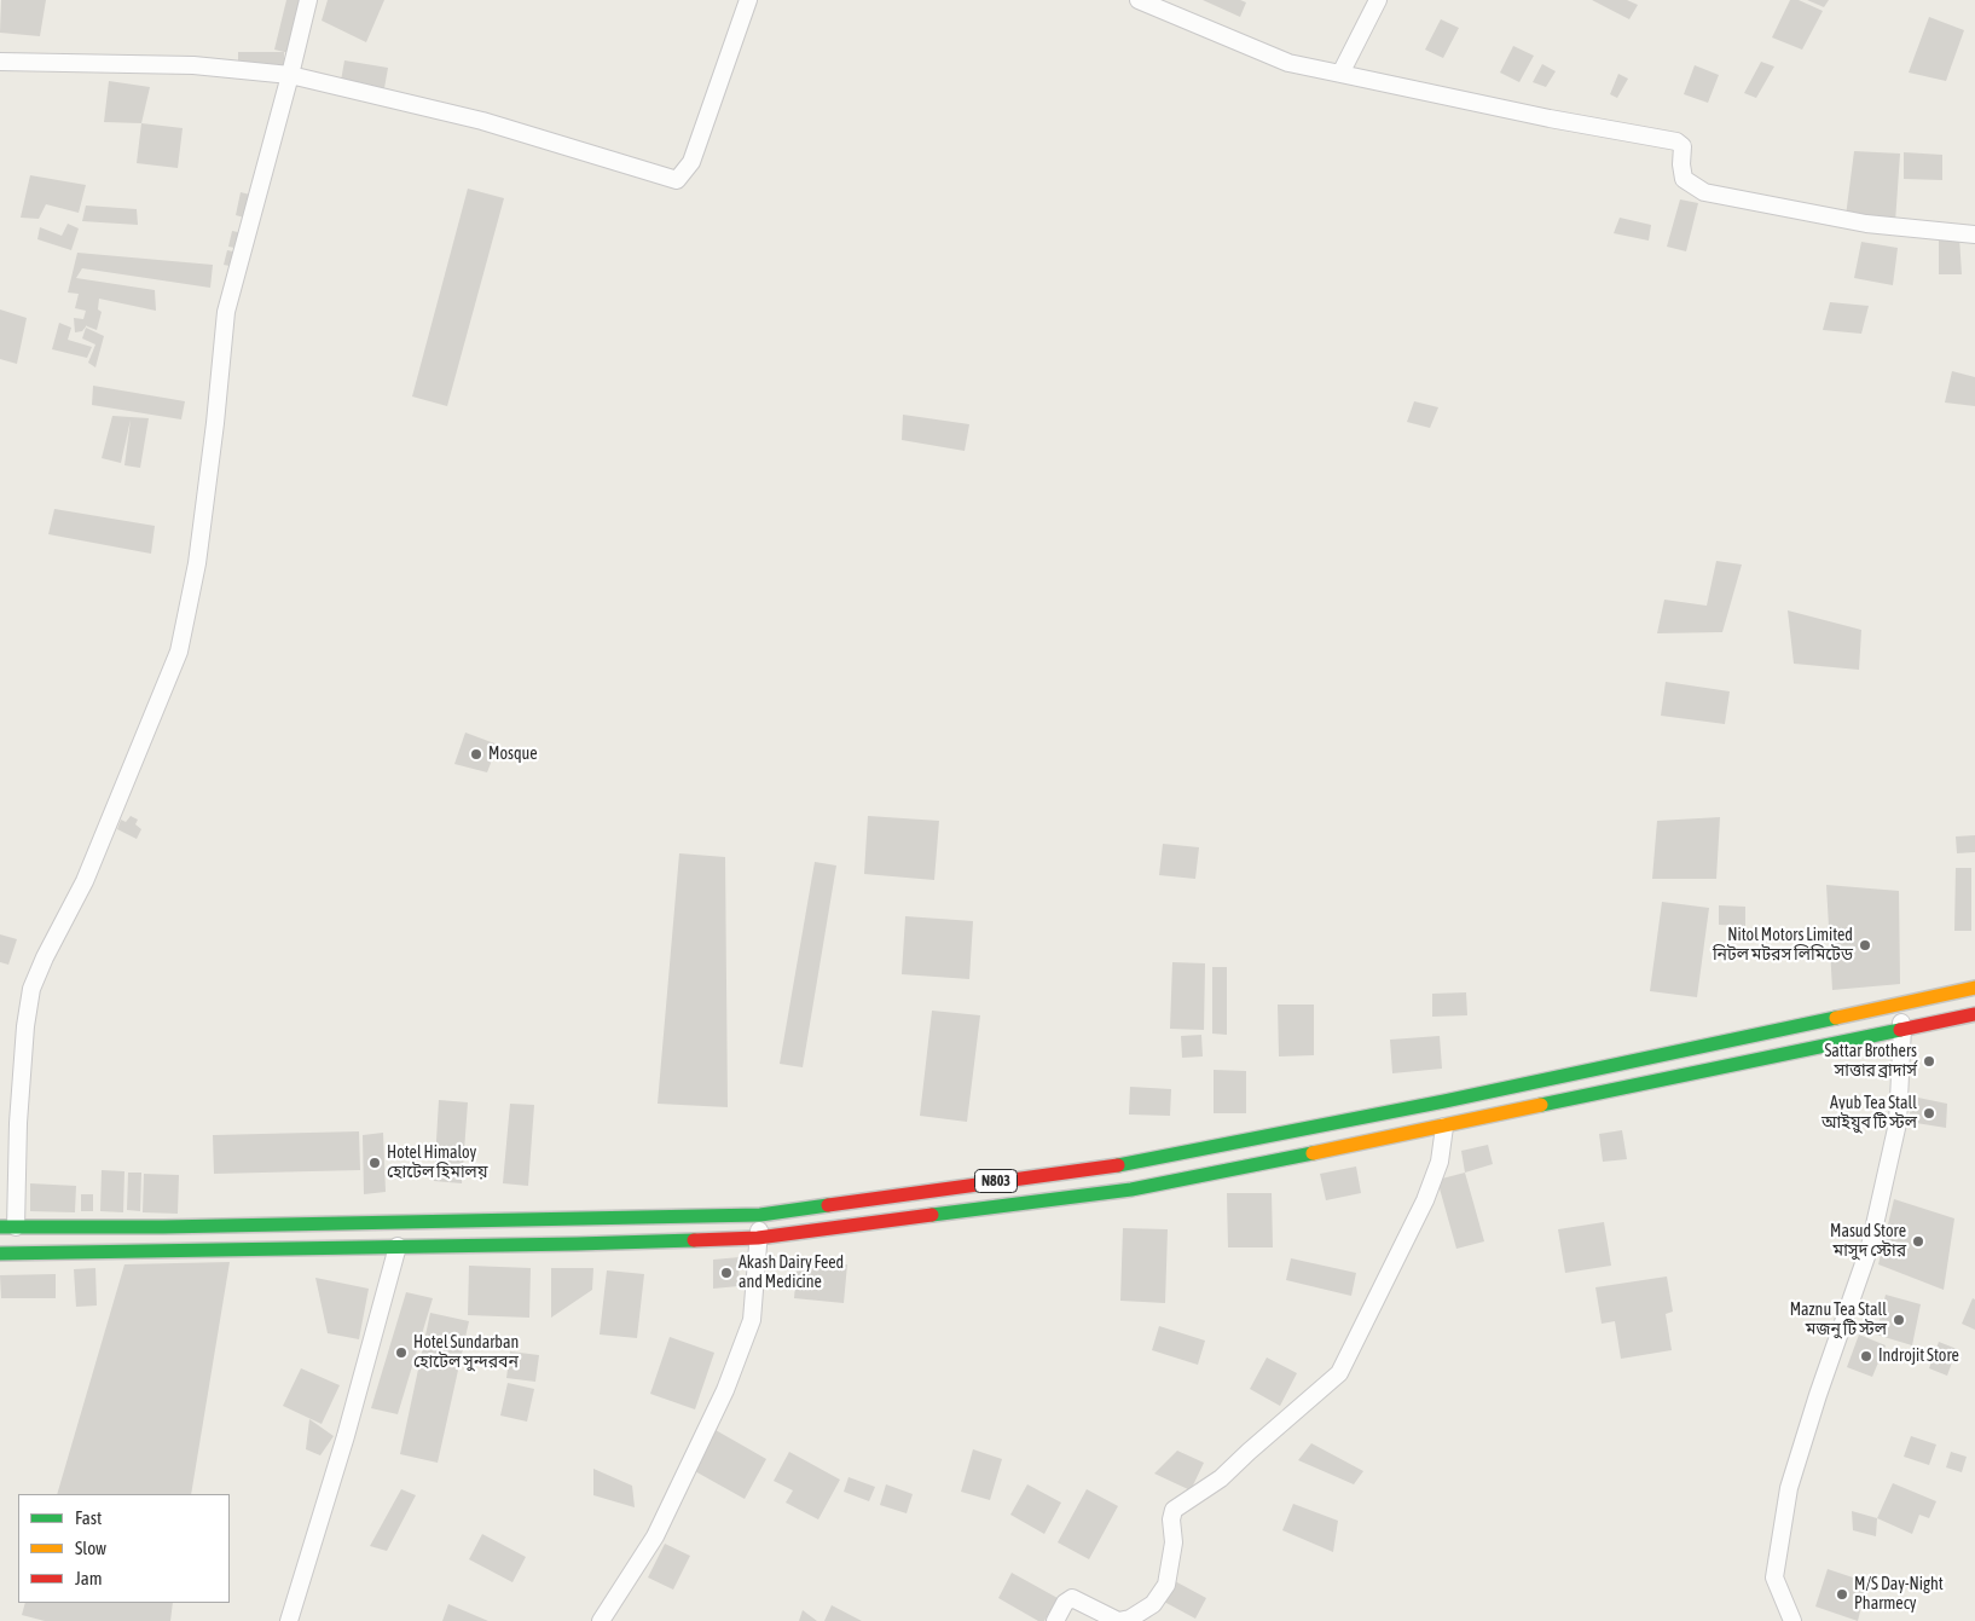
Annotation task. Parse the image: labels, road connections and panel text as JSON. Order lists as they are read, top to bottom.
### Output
{
  "streets": {
    "highway": ["N803"]
  },
  "places": [
    "Mosque",
    "Nitol Motors Limited নিটল মটরস লিমিটেড",
    "Sattar Brothers সাত্তার ব্রাদার্স",
    "Ayub Tea Stall আইয়ুব টি স্টল",
    "Hotel Himaloy হোটেল হিমালয়",
    "Masud Store মাসুদ স্টোর",
    "Akash Dairy Feed and Medicine",
    "Maznu Tea Stall মজনু টি স্টল",
    "Hotel Sundarban হোটেল সুন্দরবন",
    "Indrojit Store",
    "M/S Day-Night Pharmecy"
  ],
  "legend": ["Fast", "Slow", "Jam"]
}
